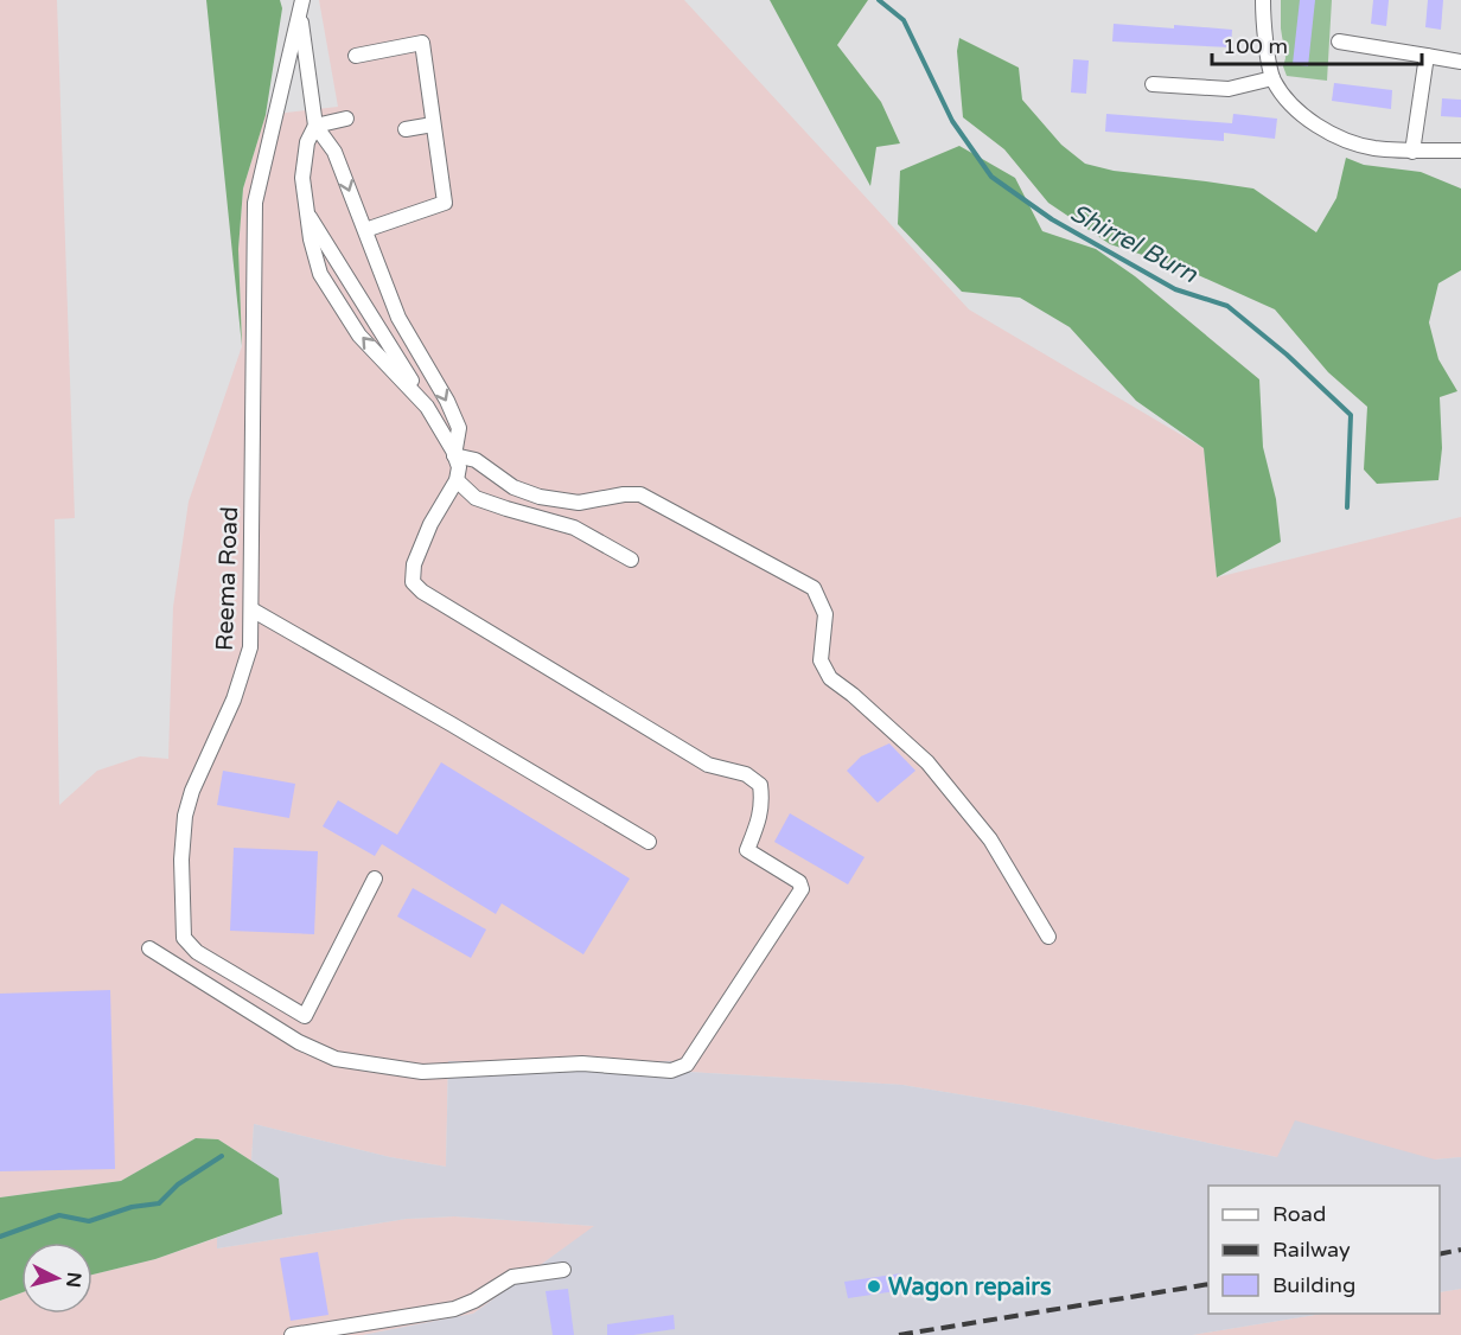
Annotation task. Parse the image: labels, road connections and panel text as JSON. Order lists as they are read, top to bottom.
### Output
{
  "streets": {
    "street": ["Reema Road"]
  },
  "water": ["Shirrel Burn"],
  "places": ["Wagon repairs"],
  "legend": ["Road", "Railway", "Building"],
  "scale_bar": "100 m",
  "north": "right"
}
